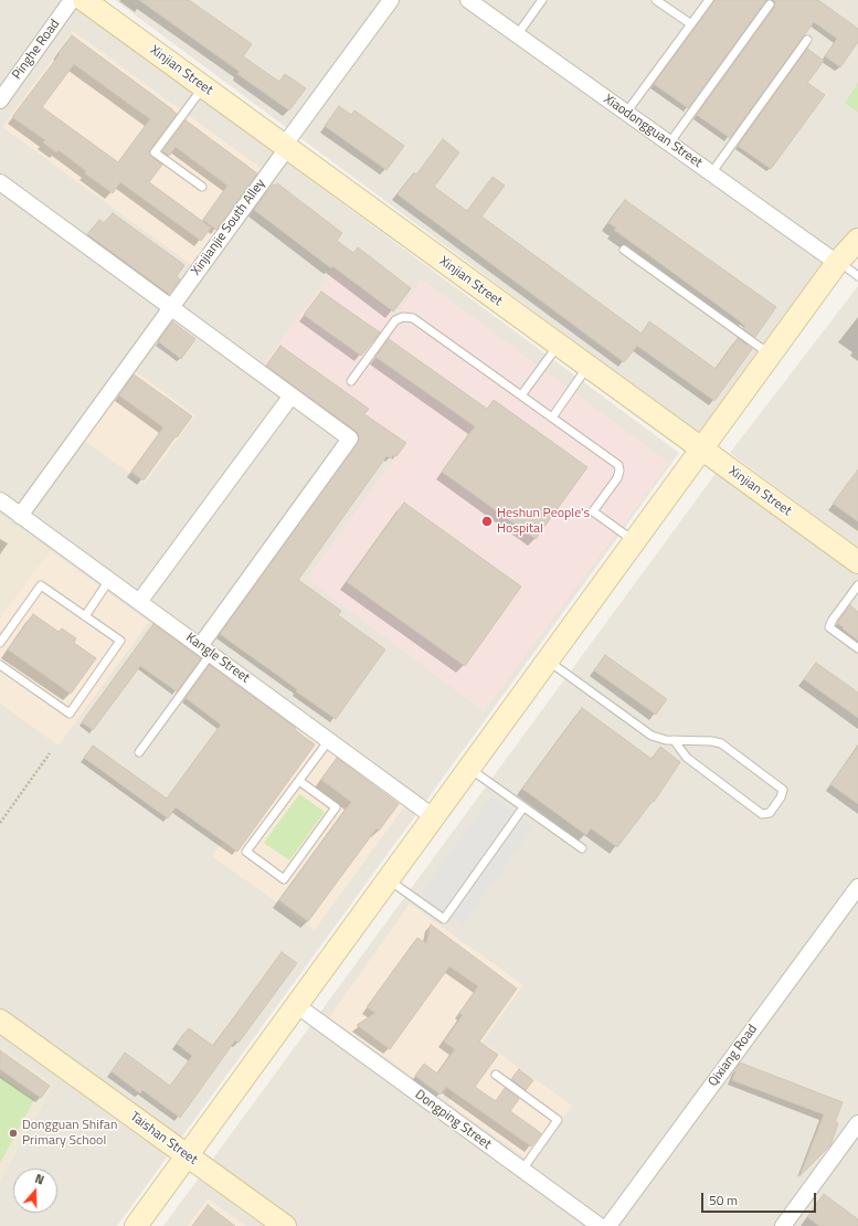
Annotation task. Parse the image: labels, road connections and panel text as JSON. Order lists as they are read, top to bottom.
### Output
{
  "streets": {
    "main road": ["Xinjian Street", "Taishan Street"],
    "street": [
      "Pinghe Road",
      "Xiaodongguan Street",
      "Xinjianjie South Alley",
      "Kangle Street",
      "Qixiang Road",
      "Dongping Street"
    ]
  },
  "crossings": [
    ["Xinjian Street", "Xinjianjie South Alley"],
    ["Xinjianjie South Alley", "Kangle Street"]
  ],
  "places": ["Heshun People's Hospital", "Dongguan Shifan Primary School"],
  "scale_bar": "50 m",
  "north": "top"
}
